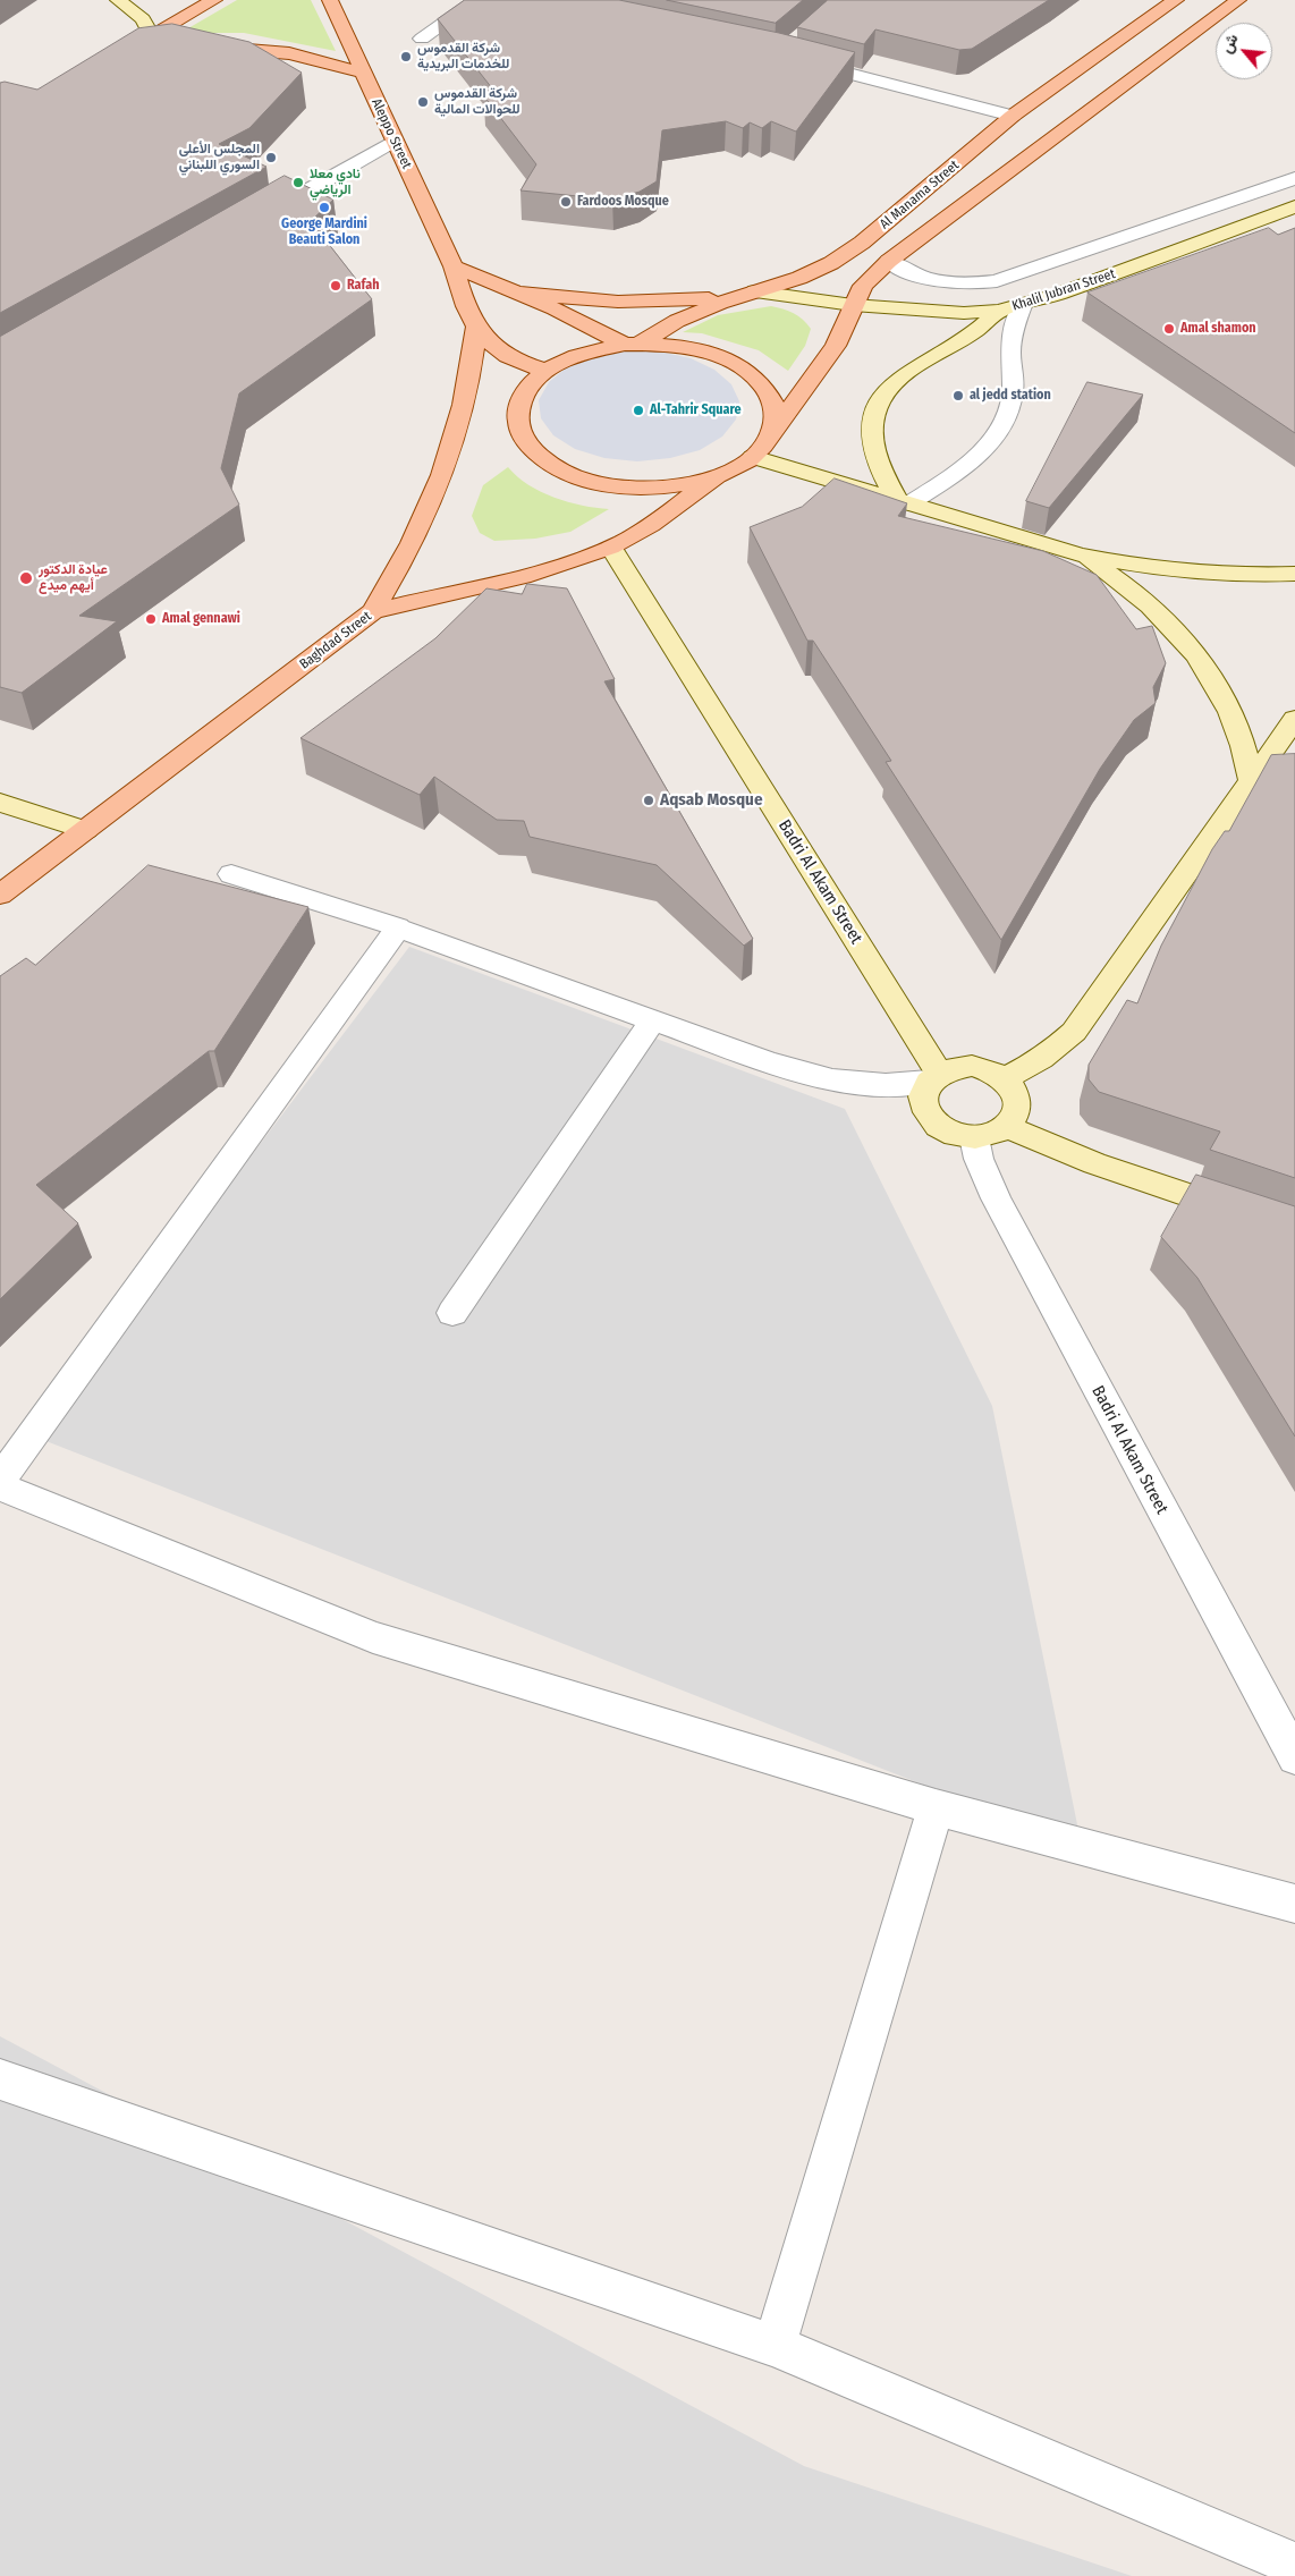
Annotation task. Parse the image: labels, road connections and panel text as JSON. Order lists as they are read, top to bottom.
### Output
{
  "streets": {
    "main road": [
      "Aleppo Street",
      "Al Manama Street",
      "Khalil Jubran Street",
      "Baghdad Street",
      "Badri Al Akam Street"
    ]
  },
  "crossings": [
    ["Al Manama Street", "Khalil Jubran Street"],
    ["Baghdad Street", "Badri Al Akam Street"]
  ],
  "places": [
    "شركة القدموس للخدمات البريدية",
    "شركة القدموس للحوالات المالية",
    "المجلس الأعلى السوري اللبناني",
    "نادي معلا الرياضي",
    "Fardoos Mosque",
    "George Mardini Beauti Salon",
    "Rafah",
    "Amal shamon",
    "al jedd station",
    "Al-Tahrir Square",
    "عيادة الدكتور أيهم ميدع",
    "Amal gennawi",
    "Aqsab Mosque"
  ],
  "north": "top left"
}
